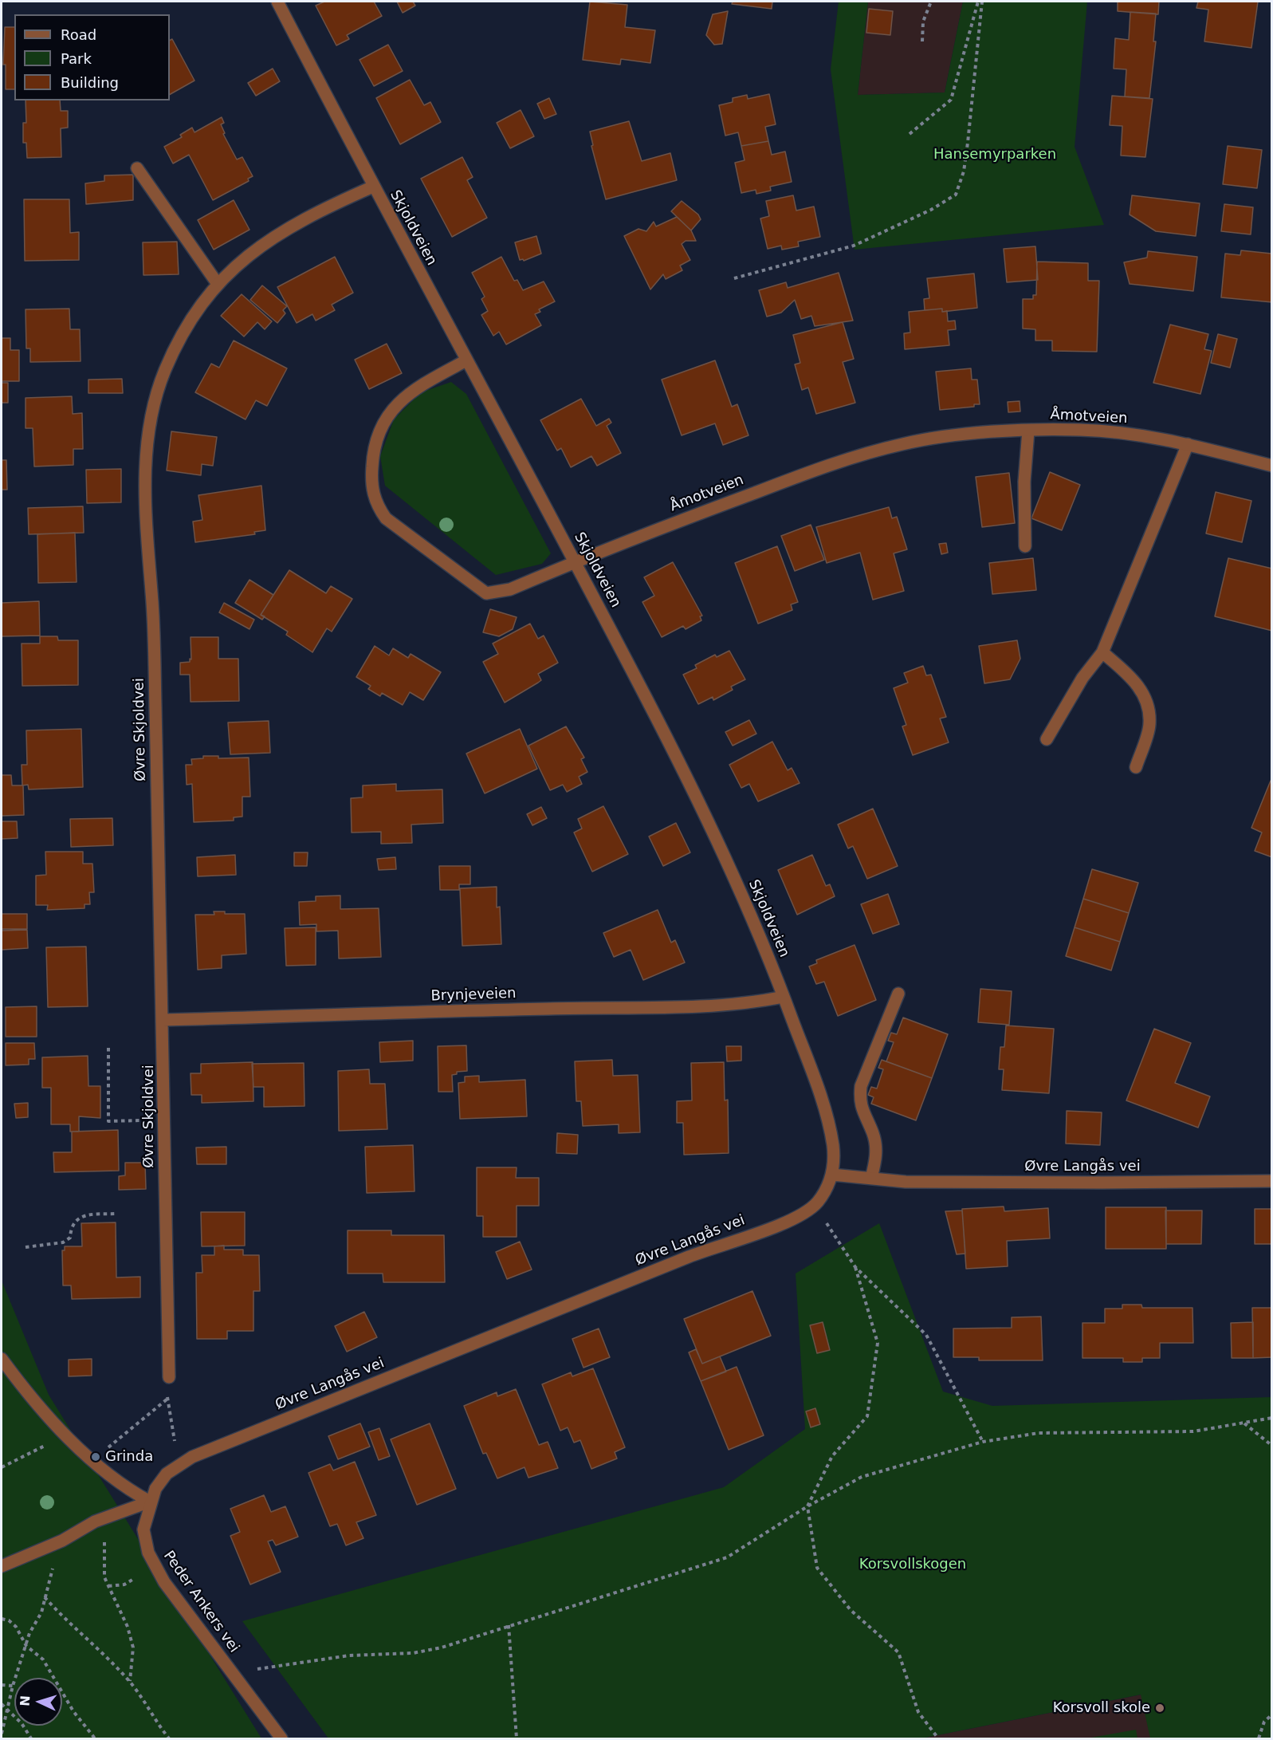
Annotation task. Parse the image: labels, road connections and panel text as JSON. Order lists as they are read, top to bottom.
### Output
{
  "streets": {
    "street": [
      "Skjoldveien",
      "Åmotveien",
      "Øvre Skjoldvei",
      "Brynjeveien",
      "Øvre Langås vei",
      "Peder Ankers vei"
    ]
  },
  "crossings": [
    ["Skjoldveien", "Åmotveien"],
    ["Skjoldveien", "Øvre Skjoldvei"],
    ["Skjoldveien", "Brynjeveien"],
    ["Skjoldveien", "Øvre Langås vei"],
    ["Øvre Skjoldvei", "Brynjeveien"],
    ["Øvre Langås vei", "Peder Ankers vei"]
  ],
  "parks": ["Hansemyrparken", "Korsvollskogen"],
  "places": ["Grinda", "Korsvoll skole"],
  "legend": ["Road", "Park", "Building"],
  "north": "left"
}
